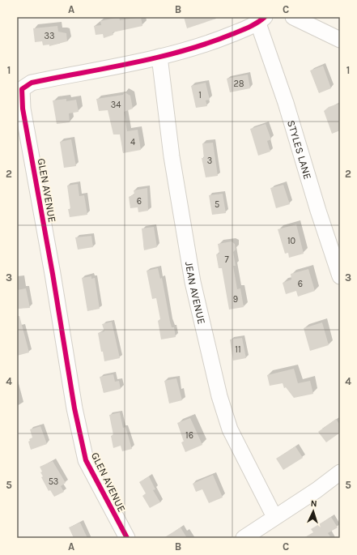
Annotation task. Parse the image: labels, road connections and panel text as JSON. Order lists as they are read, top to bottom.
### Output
{
  "streets": {
    "street": ["STYLES LANE", "GLEN AVENUE", "JEAN AVENUE"]
  },
  "crossings": [
    ["STYLES LANE", "GLEN AVENUE"],
    ["GLEN AVENUE", "JEAN AVENUE"]
  ],
  "house_numbers": [
    "33",
    "28",
    "1",
    "34",
    "4",
    "3",
    "6",
    "5",
    "10",
    "7",
    "6",
    "9",
    "11",
    "16",
    "53"
  ],
  "north": "top",
  "grid": {
    "columns": ["A", "B", "C"],
    "rows": [
      "1",
      "2",
      "3",
      "4",
      "5"
    ]
  }
}
